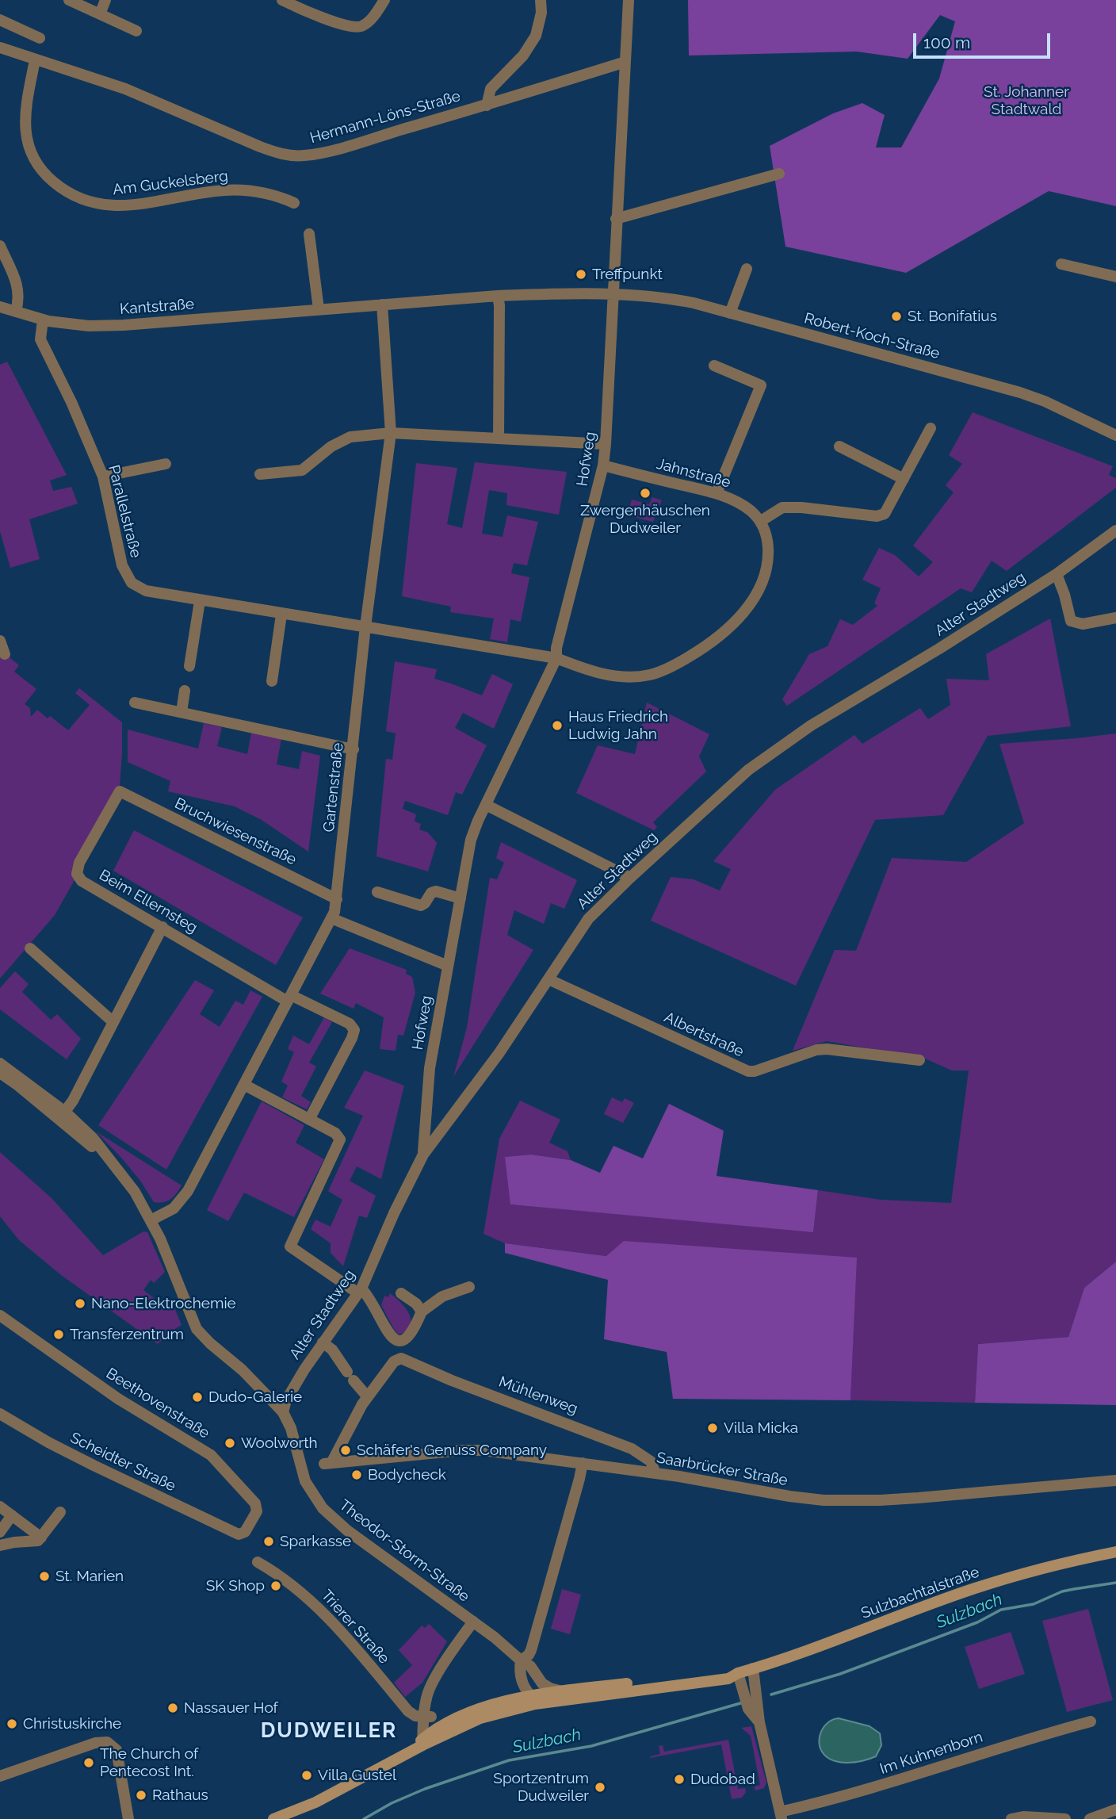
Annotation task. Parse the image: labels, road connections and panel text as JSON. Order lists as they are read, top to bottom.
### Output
{
  "streets": {
    "main road": ["Sulzbachtalstraße"],
    "street": [
      "Hermann-Löns-Straße",
      "Am Guckelsberg",
      "Kantstraße",
      "Robert-Koch-Straße",
      "Hofweg",
      "Jahnstraße",
      "Parallelstraße",
      "Alter Stadtweg",
      "Gartenstraße",
      "Bruchwiesenstraße",
      "Beim Ellernsteg",
      "Albertstraße",
      "Mühlenweg",
      "Beethovenstraße",
      "Scheidter Straße",
      "Saarbrücker Straße",
      "Theodor-Storm-Straße",
      "Trierer Straße",
      "Im Kuhnenborn"
    ]
  },
  "crossings": [
    ["Hermann-Löns-Straße", "Am Guckelsberg"],
    ["Hermann-Löns-Straße", "Hofweg"],
    ["Kantstraße", "Robert-Koch-Straße"],
    ["Kantstraße", "Hofweg"],
    ["Kantstraße", "Parallelstraße"],
    ["Kantstraße", "Gartenstraße"],
    ["Robert-Koch-Straße", "Hofweg"],
    ["Hofweg", "Jahnstraße"],
    ["Hofweg", "Parallelstraße"],
    ["Hofweg", "Alter Stadtweg"],
    ["Parallelstraße", "Gartenstraße"],
    ["Alter Stadtweg", "Albertstraße"],
    ["Alter Stadtweg", "Theodor-Storm-Straße"],
    ["Gartenstraße", "Bruchwiesenstraße"],
    ["Gartenstraße", "Beim Ellernsteg"],
    ["Gartenstraße", "Theodor-Storm-Straße"],
    ["Bruchwiesenstraße", "Beim Ellernsteg"],
    ["Mühlenweg", "Saarbrücker Straße"],
    ["Beethovenstraße", "Scheidter Straße"],
    ["Theodor-Storm-Straße", "Sulzbachtalstraße"],
    ["Sulzbachtalstraße", "Trierer Straße"]
  ],
  "districts": ["DUDWEILER"],
  "water": ["Sulzbach"],
  "parks": ["St. Johanner Stadtwald"],
  "places": [
    "Treffpunkt",
    "St. Bonifatius",
    "Zwergenhäuschen Dudweiler",
    "Haus Friedrich Ludwig Jahn",
    "Nano-Elektrochemie",
    "Transferzentrum",
    "Dudo-Galerie",
    "Villa Micka",
    "Woolworth",
    "Schäfer's Genuss Company",
    "Bodycheck",
    "Sparkasse",
    "St. Marien",
    "SK Shop",
    "Nassauer Hof",
    "Christuskirche",
    "The Church of Pentecost Int.",
    "Villa Gustel",
    "Dudobad",
    "Sportzentrum Dudweiler",
    "Rathaus"
  ],
  "scale_bar": "100 m"
}
